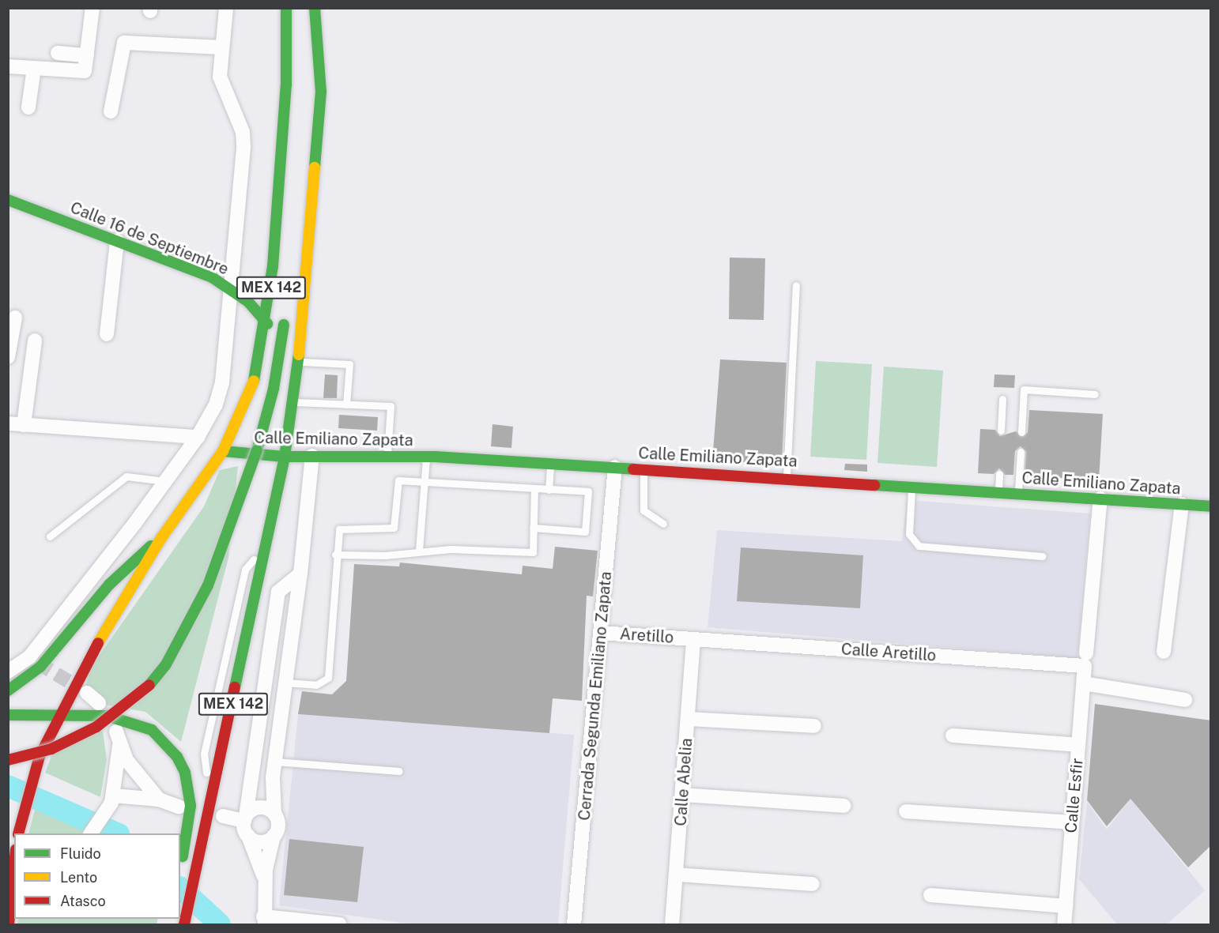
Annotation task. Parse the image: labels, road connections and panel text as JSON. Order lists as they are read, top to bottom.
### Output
{
  "streets": {
    "main road": ["Calle 16 de Septiembre", "MEX 142", "Calle Emiliano Zapata"],
    "street": [
      "Aretillo",
      "Calle Aretillo",
      "Cerrada Segunda Emiliano Zapata",
      "Calle Abelia",
      "Calle Esfir"
    ]
  },
  "crossings": [
    ["Calle 16 de Septiembre", "MEX 142"],
    ["MEX 142", "Calle Emiliano Zapata"],
    ["Calle Emiliano Zapata", "Cerrada Segunda Emiliano Zapata"],
    ["Calle Emiliano Zapata", "Calle Esfir"],
    ["Aretillo", "Calle Aretillo"],
    ["Aretillo", "Cerrada Segunda Emiliano Zapata"],
    ["Aretillo", "Calle Abelia"],
    ["Calle Aretillo", "Calle Abelia"],
    ["Calle Aretillo", "Calle Esfir"]
  ],
  "legend": ["Fluido", "Lento", "Atasco"]
}
